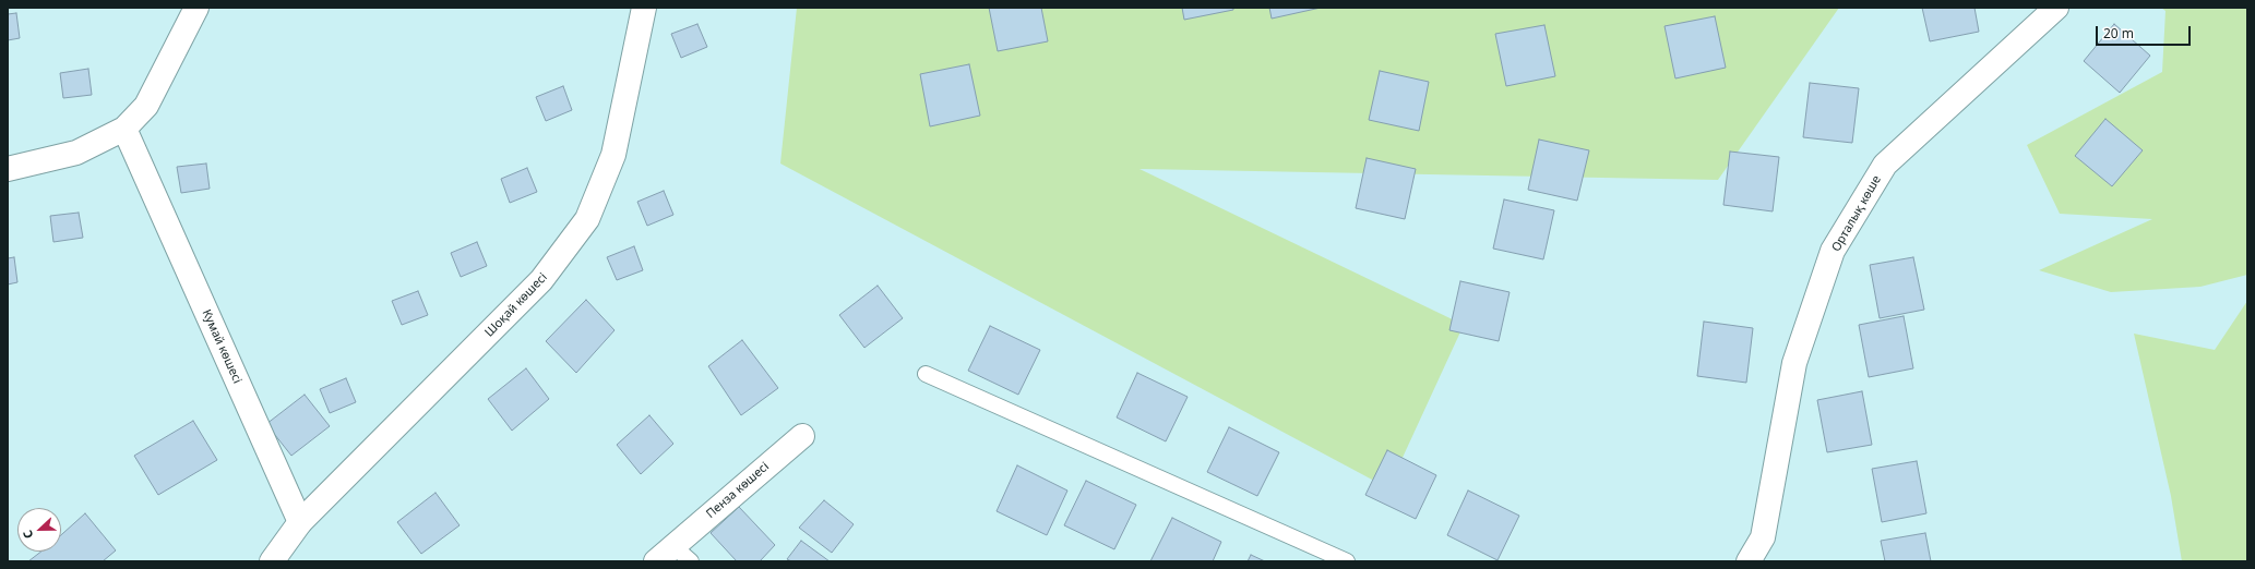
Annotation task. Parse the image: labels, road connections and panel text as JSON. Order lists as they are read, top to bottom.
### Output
{
  "streets": {
    "street": [
      "Орталық көше",
      "Шоқай көшесі",
      "Кумай көшесі",
      "Пенза көшесі"
    ]
  },
  "crossings": [
    ["Шоқай көшесі", "Кумай көшесі"]
  ],
  "scale_bar": "20 m",
  "north": "left"
}
